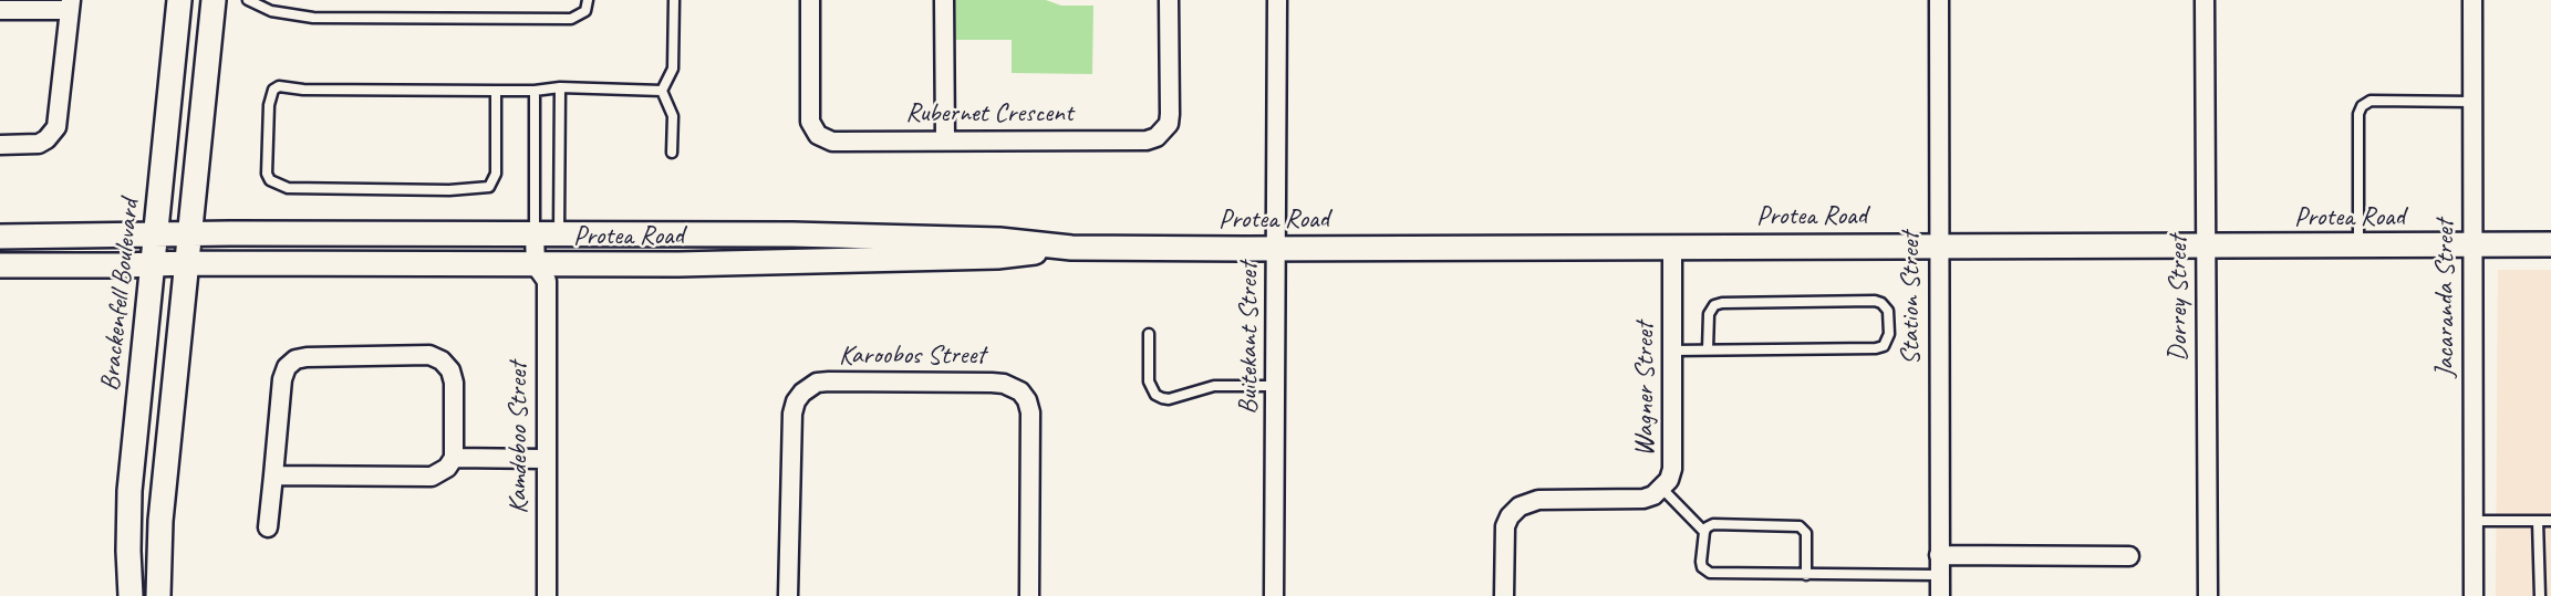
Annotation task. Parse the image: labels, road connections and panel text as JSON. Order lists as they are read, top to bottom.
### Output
{
  "streets": {
    "street": [
      "Rubernet Crescent",
      "Protea Road",
      "Brackenfell Boulevard",
      "Station Street",
      "Dorrey Street",
      "Jacaranda Street",
      "Buitekant Street",
      "Karoobos Street",
      "Wagner Street",
      "Kamdeboo Street"
    ]
  },
  "crossings": [
    ["Protea Road", "Brackenfell Boulevard"],
    ["Protea Road", "Station Street"],
    ["Protea Road", "Dorrey Street"],
    ["Protea Road", "Jacaranda Street"],
    ["Protea Road", "Buitekant Street"],
    ["Protea Road", "Wagner Street"],
    ["Protea Road", "Kamdeboo Street"]
  ]
}
